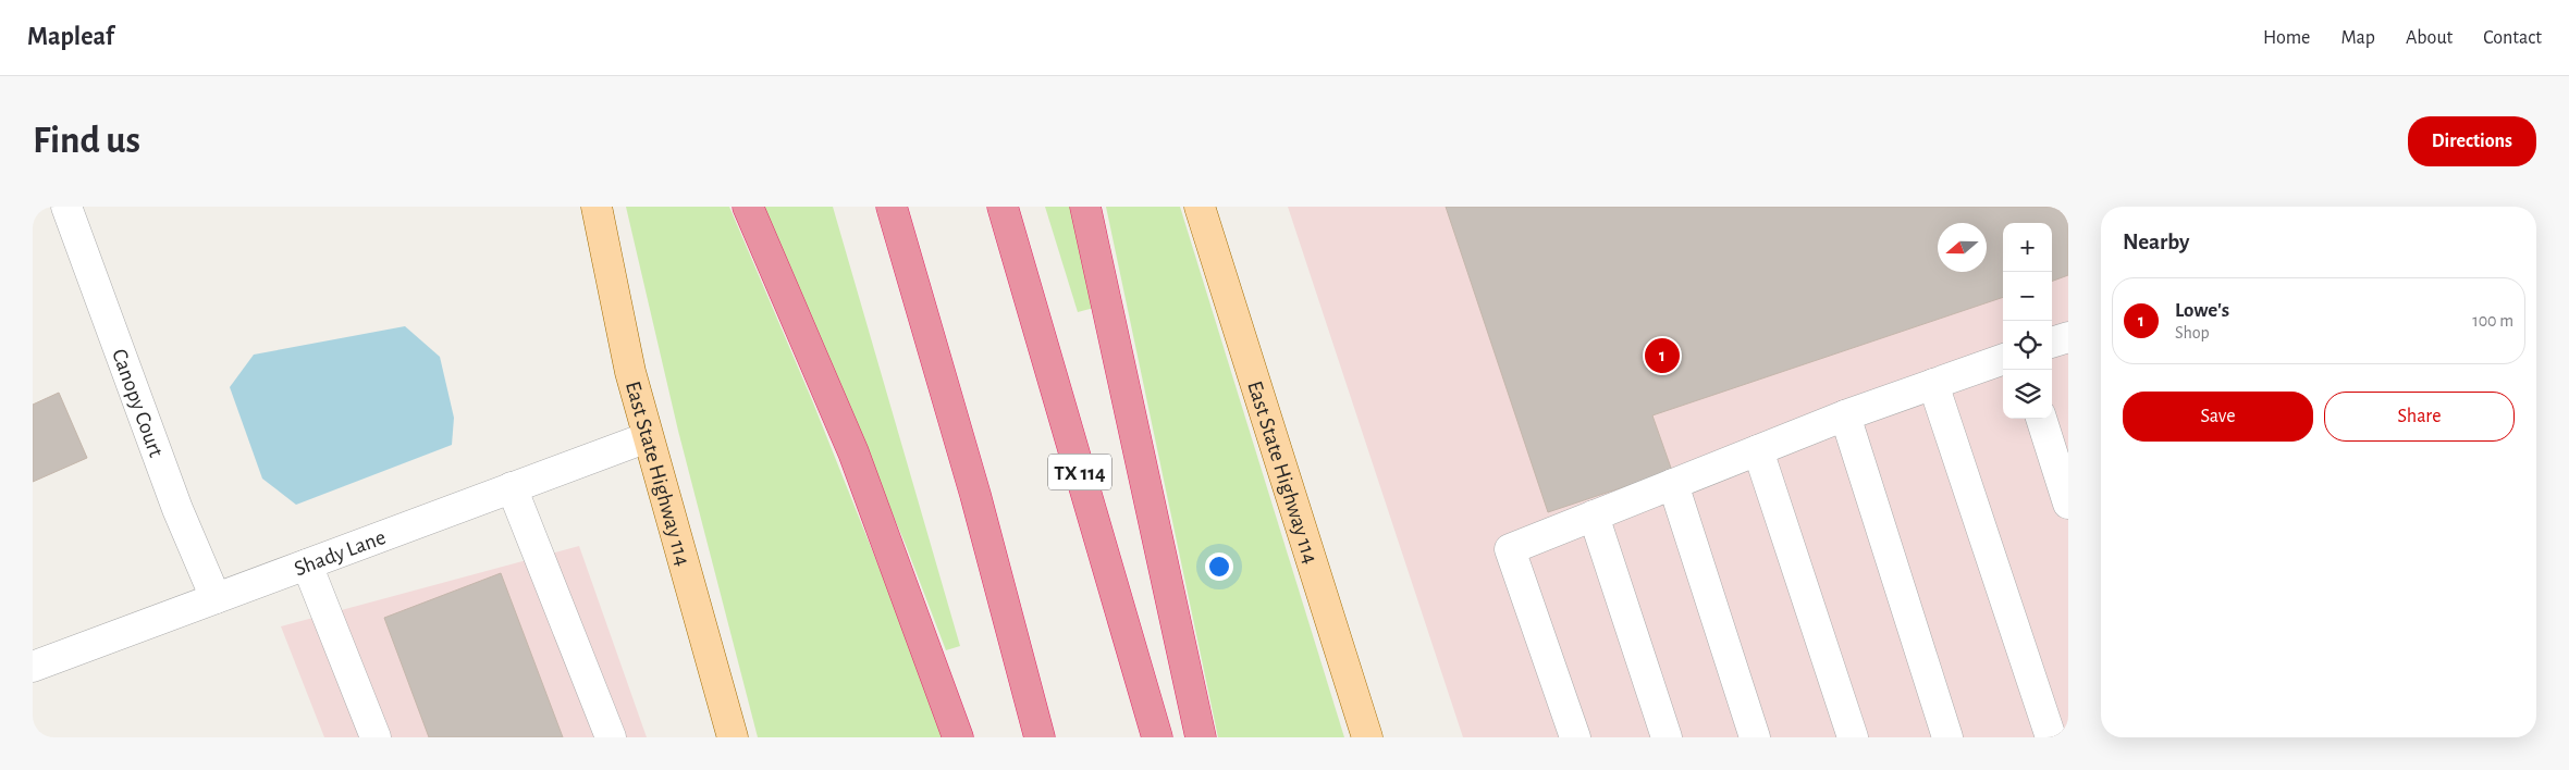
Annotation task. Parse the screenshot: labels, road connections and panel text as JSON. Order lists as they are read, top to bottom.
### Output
{
  "streets": {
    "highway": ["TX 114"],
    "main road": ["East State Highway 114"],
    "street": ["Canopy Court", "Shady Lane"]
  },
  "crossings": [
    ["Canopy Court", "Shady Lane"],
    ["East State Highway 114", "Shady Lane"]
  ],
  "north": "left",
  "page": {
    "header": "Mapleaf",
    "nav": [
      "Home",
      "Map",
      "About",
      "Contact"
    ],
    "buttons": [
      "Directions",
      ["Save", "Share"]
    ],
    "title": "Find us",
    "heading": "Nearby",
    "map_buttons": ["+", "−"],
    "list": [
      {
        "mark": "1",
        "name": "Lowe's",
        "note": "Shop",
        "value": "100 m"
      }
    ],
    "pins": "1"
  }
}
